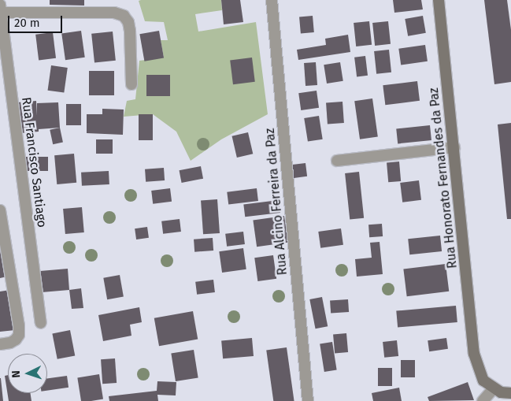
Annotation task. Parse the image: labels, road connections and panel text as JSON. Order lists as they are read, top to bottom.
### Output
{
  "streets": {
    "main road": ["Rua Honorato Fernandes da Paz"],
    "street": ["Rua Francisco Santiago", "Rua Alcino Ferreira da Paz"]
  },
  "scale_bar": "20 m",
  "north": "left"
}
